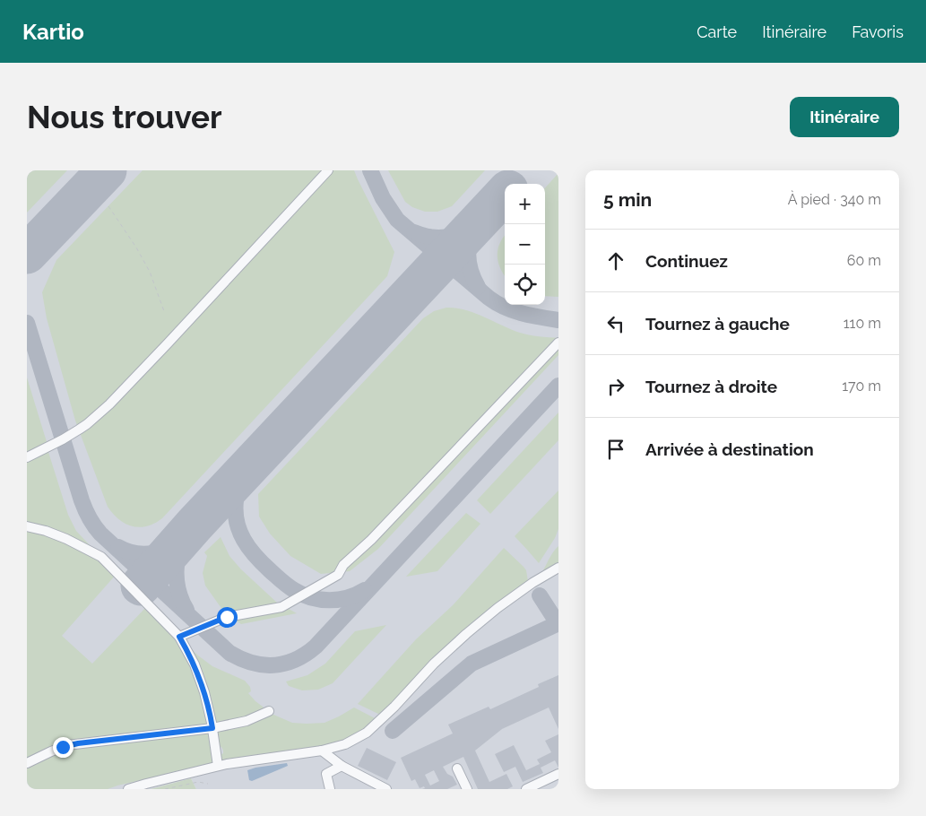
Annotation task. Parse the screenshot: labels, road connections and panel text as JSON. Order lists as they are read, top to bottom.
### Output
{
  "page": {
    "header": "Kartio",
    "nav": ["Carte", "Itinéraire", "Favoris"],
    "buttons": "Itinéraire",
    "title": "Nous trouver",
    "heading": ["5 min", "À pied · 340 m"],
    "map_buttons": ["+", "−"],
    "list": [
      ["Continuez", "60 m"],
      ["Tournez à gauche", "110 m"],
      ["Tournez à droite", "170 m"],
      "Arrivée à destination"
    ]
  }
}
